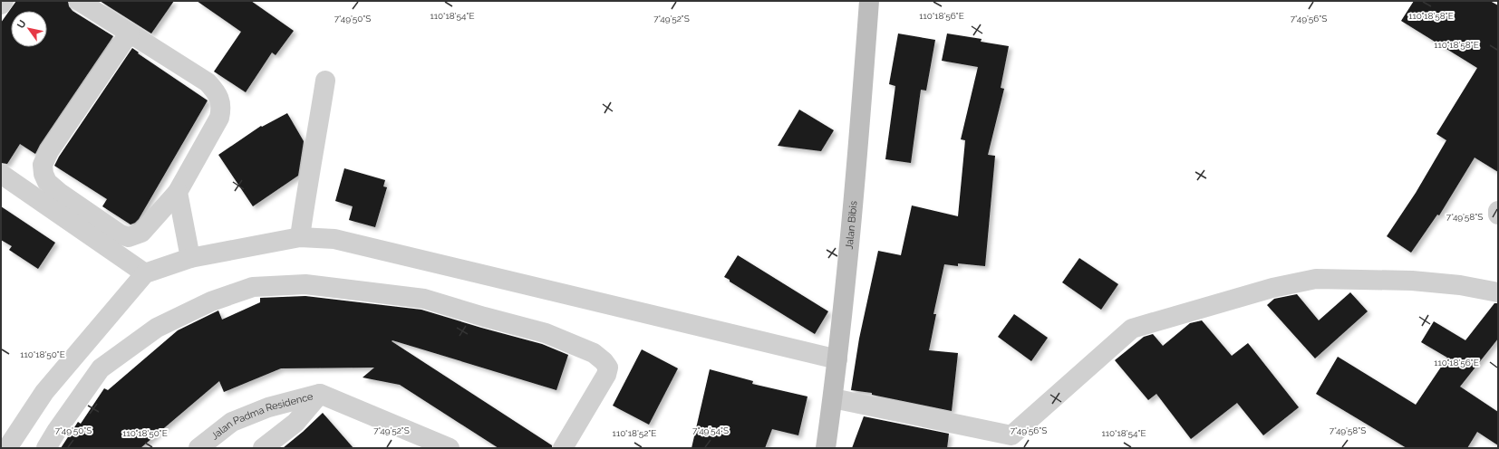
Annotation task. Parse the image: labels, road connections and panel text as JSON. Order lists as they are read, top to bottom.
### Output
{
  "streets": {
    "main road": ["Jalan Bibis"],
    "street": ["Jalan Padma Residence"]
  },
  "north": "top left",
  "coordinates": [
    "110°18'54\"E",
    "110°18'56\"E",
    "110°18'58\"E",
    "7°49'50\"S",
    "7°49'52\"S",
    "7°49'56\"S",
    "7°49'58\"S",
    "110°18'50\"E",
    "7°49'54\"S",
    "110°18'52\"E"
  ]
}
